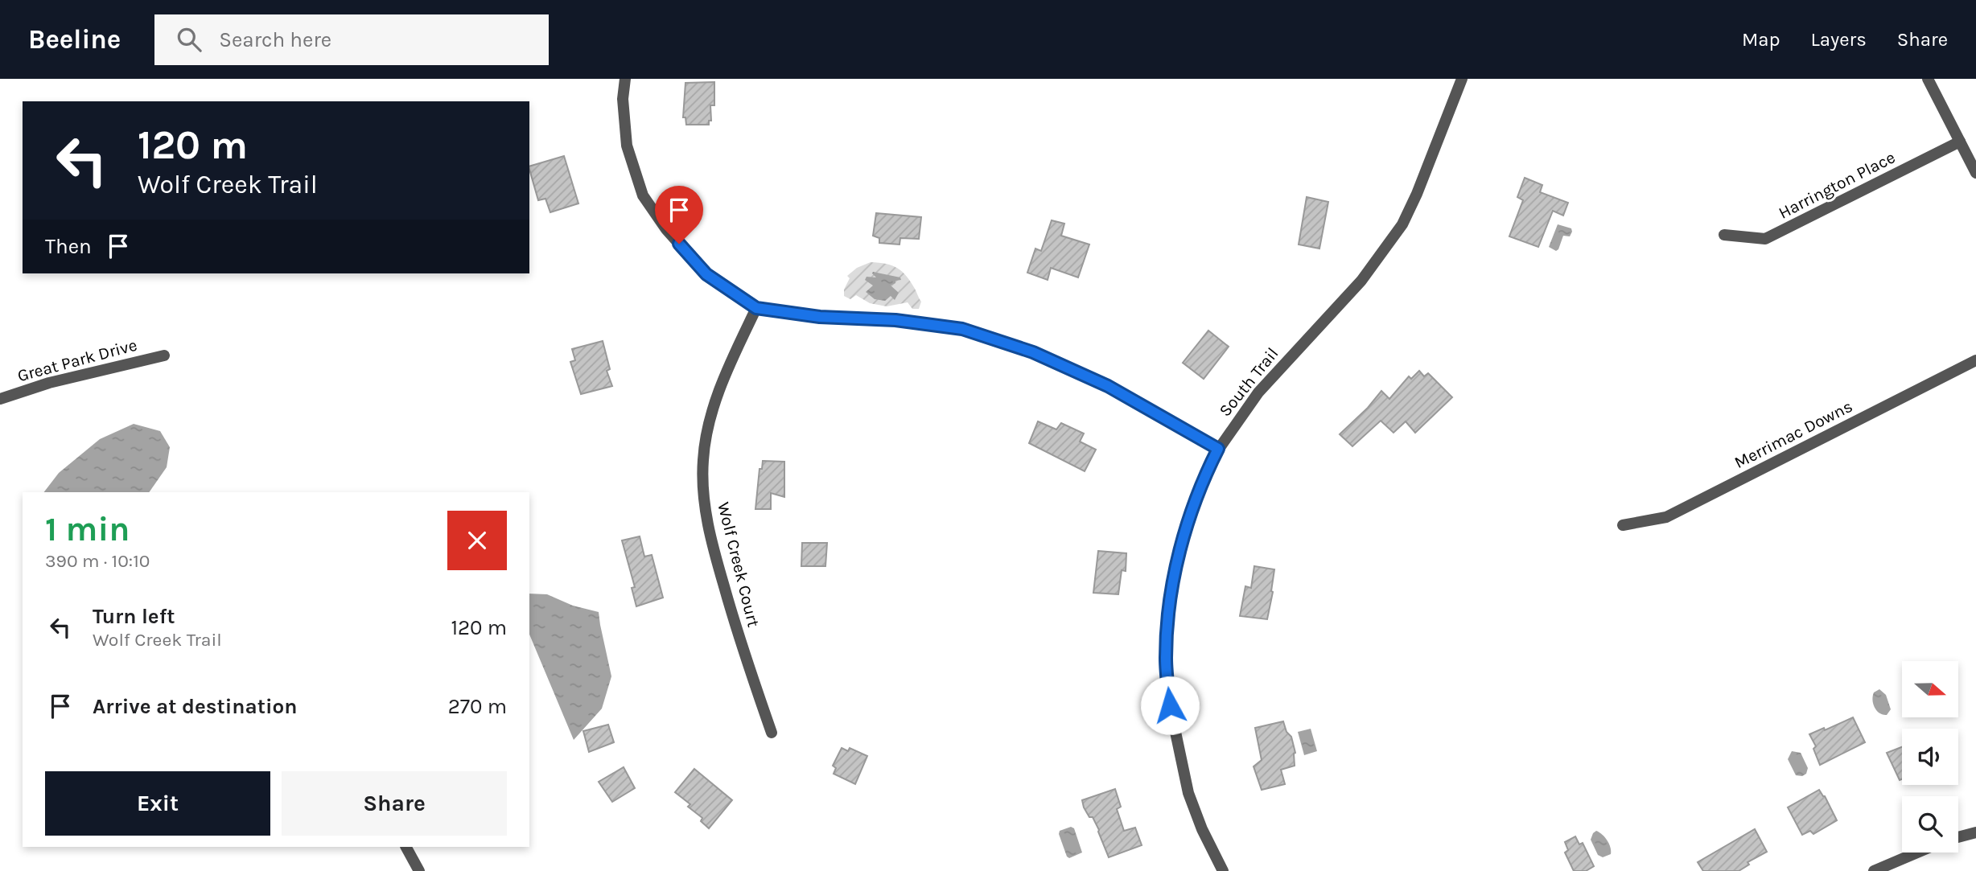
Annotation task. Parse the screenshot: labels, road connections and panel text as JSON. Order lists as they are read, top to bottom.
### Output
{
  "streets": {
    "street": [
      "Harrington Place",
      "Great Park Drive",
      "South Trail",
      "Merrimac Downs",
      "Wolf Creek Court"
    ]
  },
  "north": "right",
  "page": {
    "header": "Beeline",
    "search": "Search here",
    "nav": ["Map", "Layers", "Share"],
    "turn": ["120 m", "Wolf Creek Trail"],
    "then": "Then",
    "heading": ["1 min", "390 m · 10:10"],
    "list": [
      {
        "name": "Turn left",
        "note": "Wolf Creek Trail",
        "value": "120 m"
      },
      {
        "name": "Arrive at destination",
        "value": "270 m"
      }
    ],
    "buttons": ["Exit", "Share"]
  }
}
